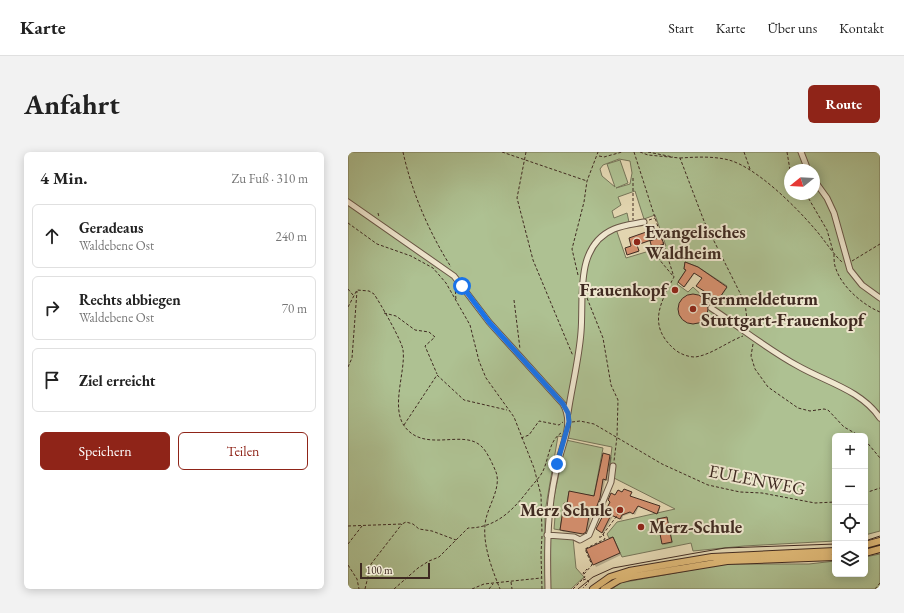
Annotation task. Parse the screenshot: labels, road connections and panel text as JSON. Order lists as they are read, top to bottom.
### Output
{
  "streets": {
    "path": ["EULENWEG"]
  },
  "places": [
    "Evangelisches Waldheim",
    "Frauenkopf",
    "Fernmeldeturm Stuttgart-Frauenkopf",
    "Merz Schule",
    "Merz-Schule"
  ],
  "scale_bar": "100 m",
  "north": "left",
  "page": {
    "header": "Karte",
    "nav": [
      "Start",
      "Karte",
      "Über uns",
      "Kontakt"
    ],
    "buttons": [
      "Route",
      ["Speichern", "Teilen"]
    ],
    "title": "Anfahrt",
    "heading": ["4 Min.", "Zu Fuß · 310 m"],
    "list": [
      ["Geradeaus", "Waldebene Ost", "240 m"],
      ["Rechts abbiegen", "Waldebene Ost", "70 m"],
      "Ziel erreicht"
    ],
    "map_buttons": ["+", "−"],
    "scale": "100 m"
  }
}
